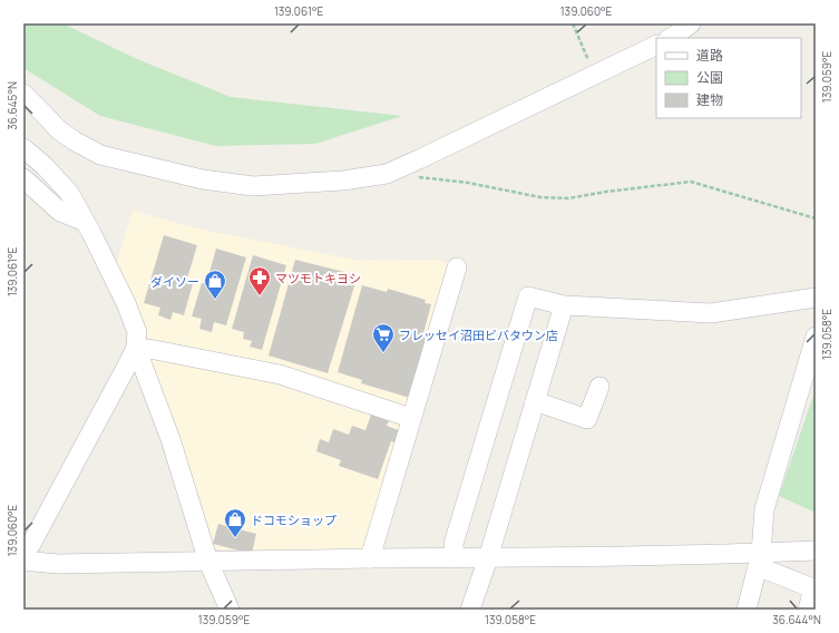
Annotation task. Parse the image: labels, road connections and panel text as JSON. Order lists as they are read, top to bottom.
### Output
{
  "places": {
    "pharmacy": ["マツモトキヨシ"],
    "shop": ["ダイソー", "ドコモショップ"],
    "supermarket": ["フレッセイ沼田ビバタウン店"]
  },
  "legend": ["道路", "公園", "建物"],
  "coordinates": [
    "139.061°E",
    "139.060°E",
    "139.059°E",
    "36.645°N",
    "139.058°E",
    "36.644°N"
  ]
}
